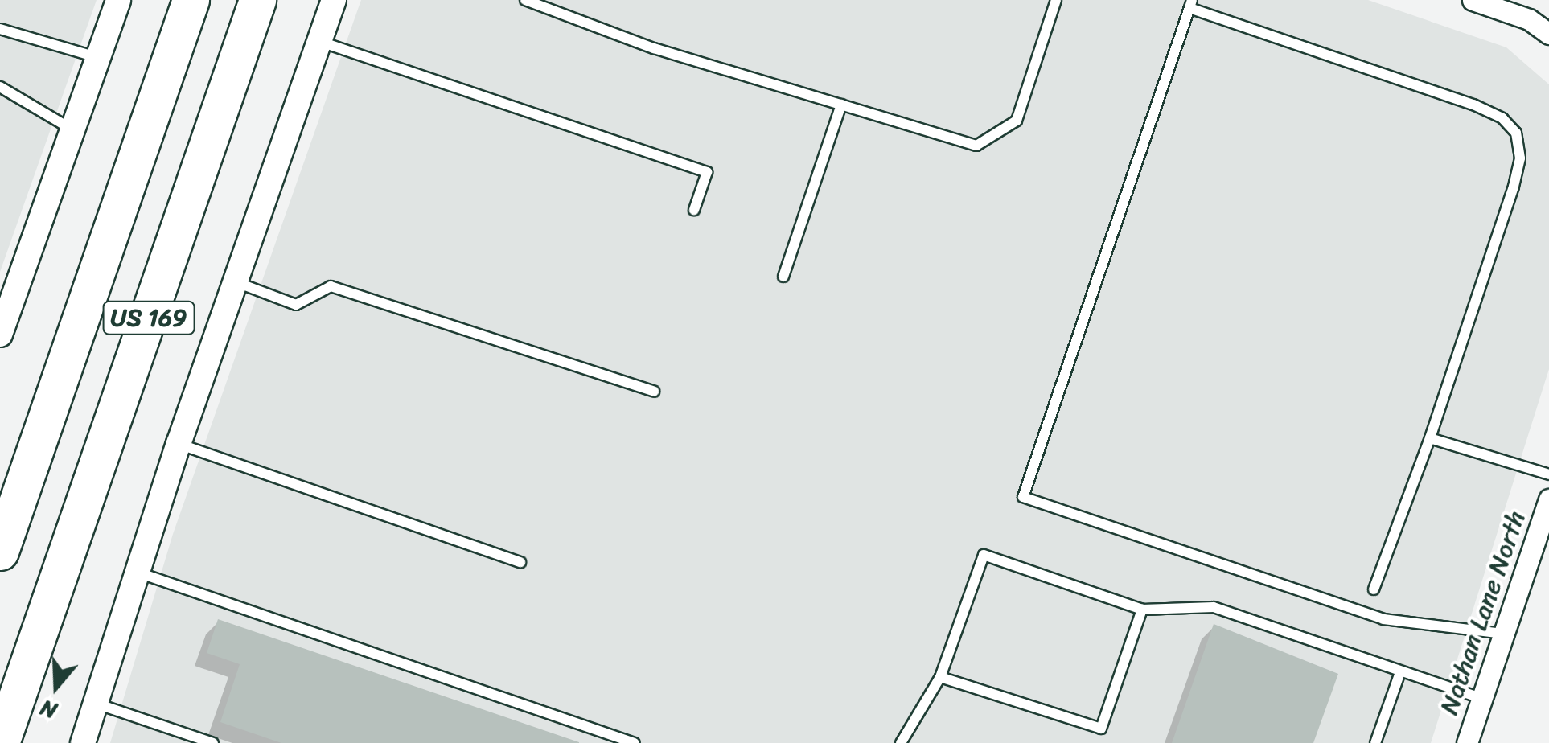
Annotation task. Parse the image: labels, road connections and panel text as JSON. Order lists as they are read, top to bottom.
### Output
{
  "streets": {
    "highway": ["US 169"],
    "street": ["Nathan Lane North"]
  },
  "north": "bottom"
}
